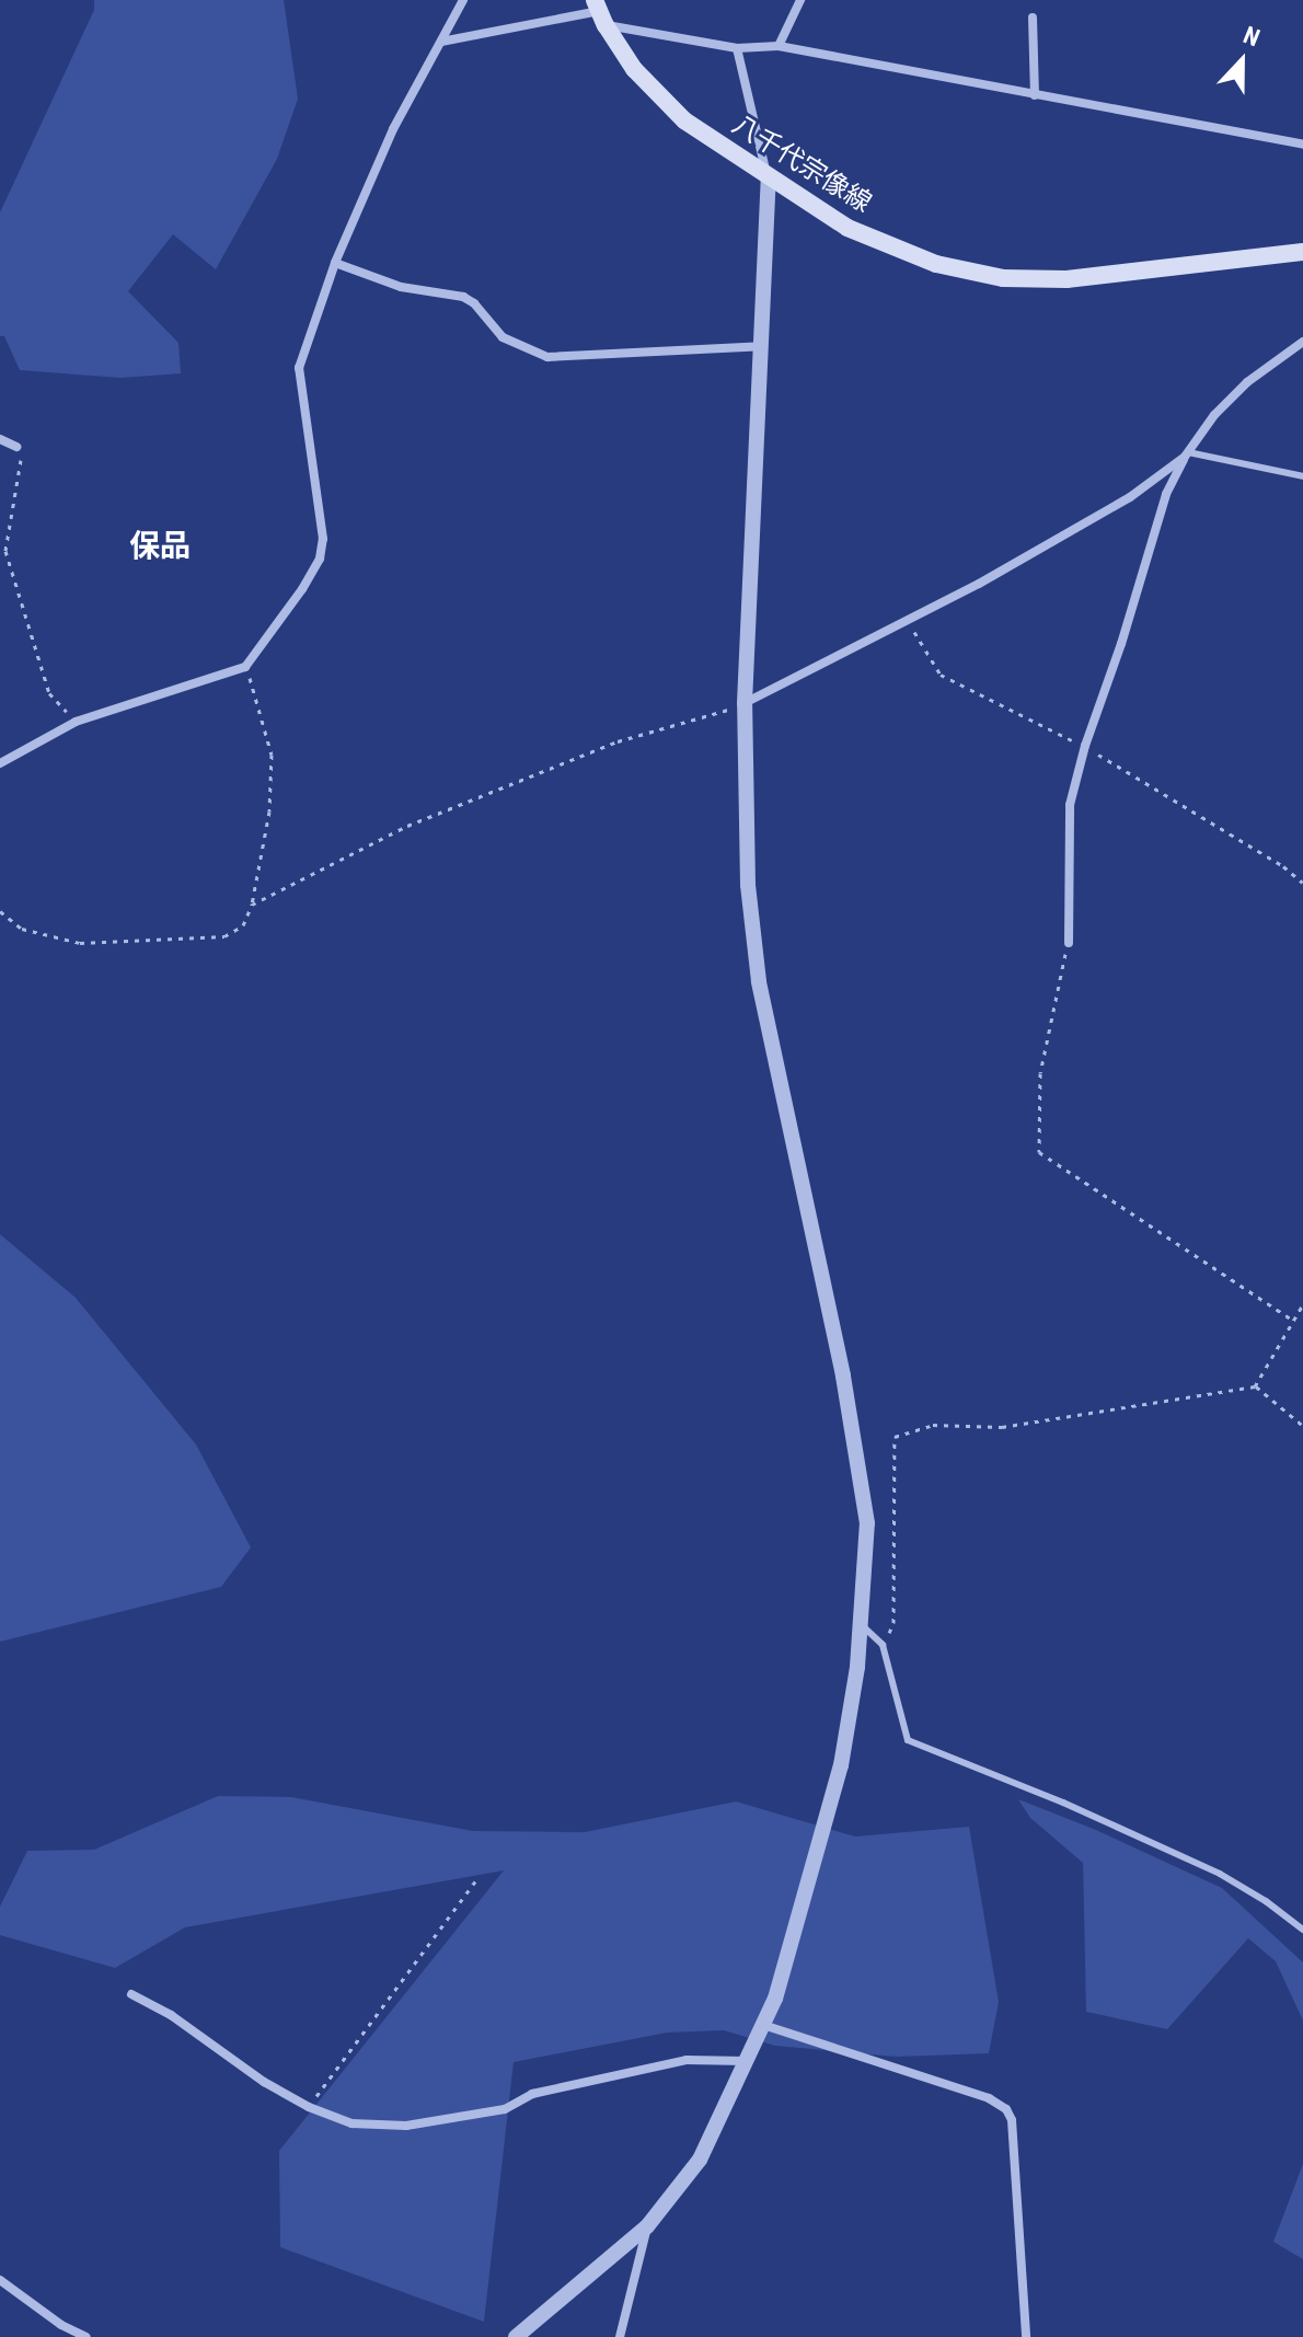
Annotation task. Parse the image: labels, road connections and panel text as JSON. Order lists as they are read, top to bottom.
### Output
{
  "streets": {
    "main road": ["八千代宗像線"]
  },
  "districts": ["保品"],
  "north": "top"
}
